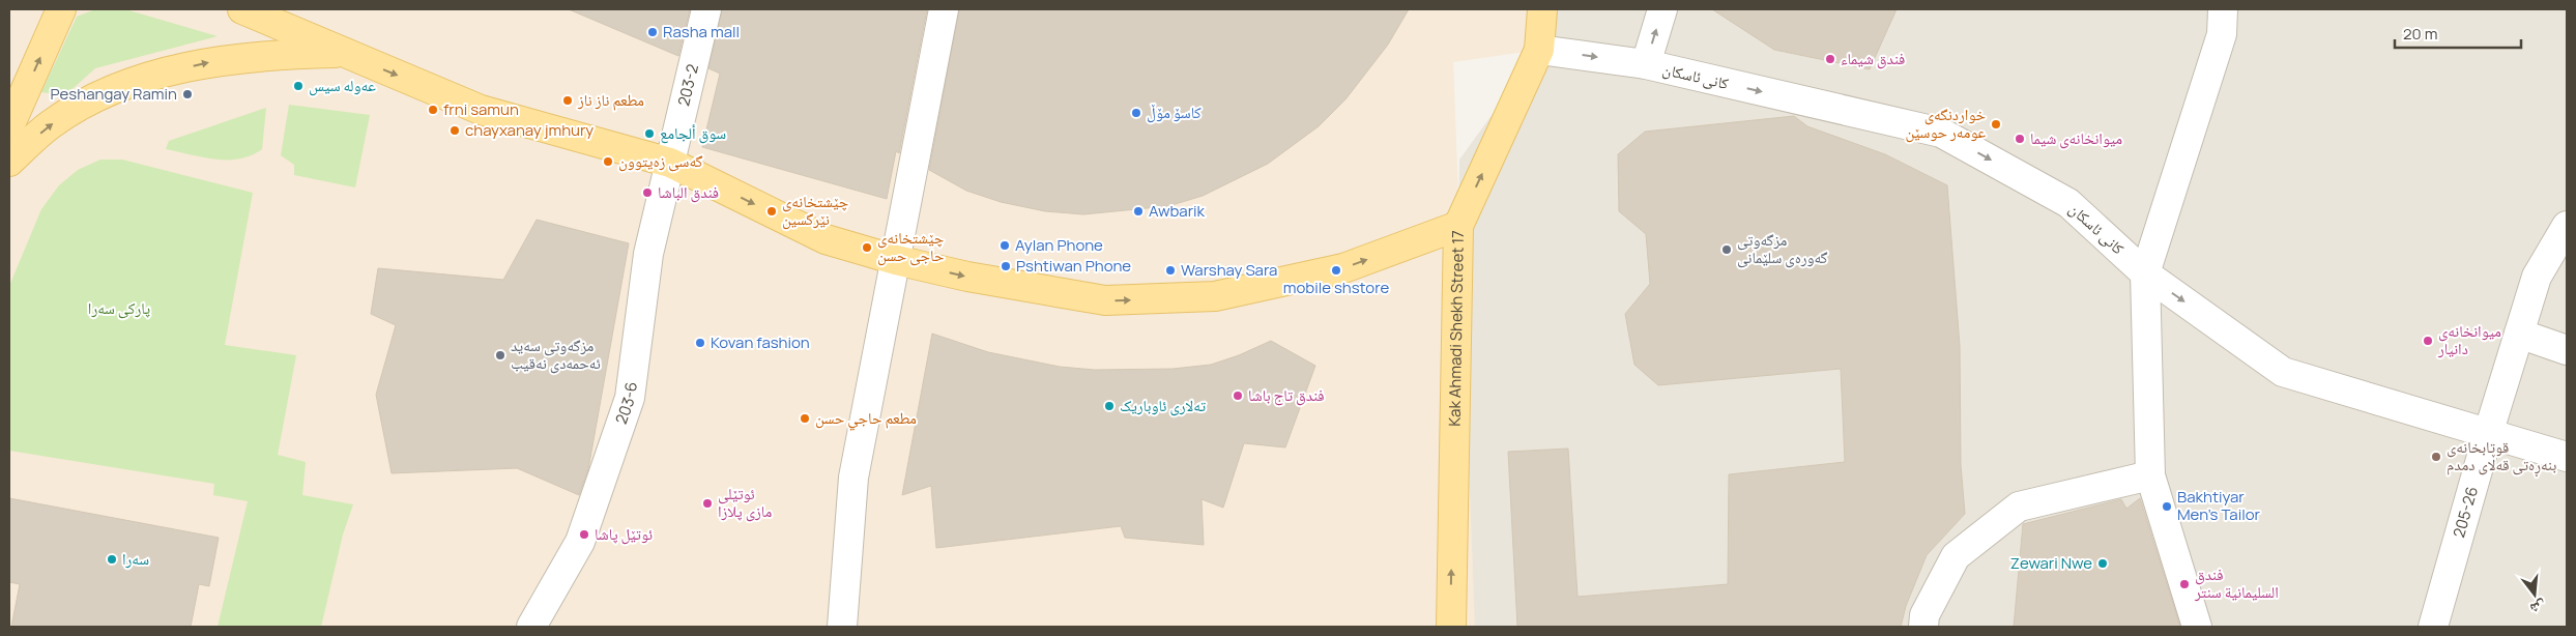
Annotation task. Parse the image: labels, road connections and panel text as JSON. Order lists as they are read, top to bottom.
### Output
{
  "streets": {
    "main road": ["Kak Ahmadi Shekh Street 17"],
    "street": [
      "کانی ئاسکان",
      "203-2",
      "203-6",
      "205-26"
    ]
  },
  "crossings": [
    ["کانی ئاسکان", "Kak Ahmadi Shekh Street 17"],
    ["کانی ئاسکان", "205-26"],
    ["203-2", "203-6"]
  ],
  "one_way": ["کانی ئاسکان", "Kak Ahmadi Shekh Street 17"],
  "parks": ["پارکی سەرا"],
  "places": [
    "Rasha mall",
    "فندق شيماء",
    "عەولە سیس",
    "Peshangay Ramin",
    "مطعم ناز ناز",
    "frni samun",
    "کاسۆ مۆڵ",
    "خواردنگەی عومەر حوسێن",
    "chayxanay jmhury",
    "سوق ألجامع",
    "میوانخانەی شیما",
    "گەسی زەیتوون",
    "فندق الباشا",
    "چێشتخانە‌ی نێرگسین",
    "Awbarik",
    "Aylan Phone",
    "چێشتخانە‌ی حاجی حسن",
    "مزگەوتی گەورەی سلێمانی",
    "Pshtiwan Phone",
    "Warshay Sara",
    "mobile shstore",
    "میوانخانەی دانیار",
    "Kovan fashion",
    "مزگەوتی سەید ئەحمەدی نەقیب",
    "فندق تاج باشا",
    "تەلاری ئاوباریک",
    "مطعم حاجي حسن",
    "قوتابخانەی بنەڕەتی قەڵای دمدم",
    "ئوتێلی مازی پلازا",
    "Bakhtiyar Men’s Tailor",
    "ئوتێل پاشا",
    "سەرا",
    "Zewari Nwe",
    "فندق السليمانية سنتر"
  ],
  "scale_bar": "20 m",
  "north": "bottom"
}
